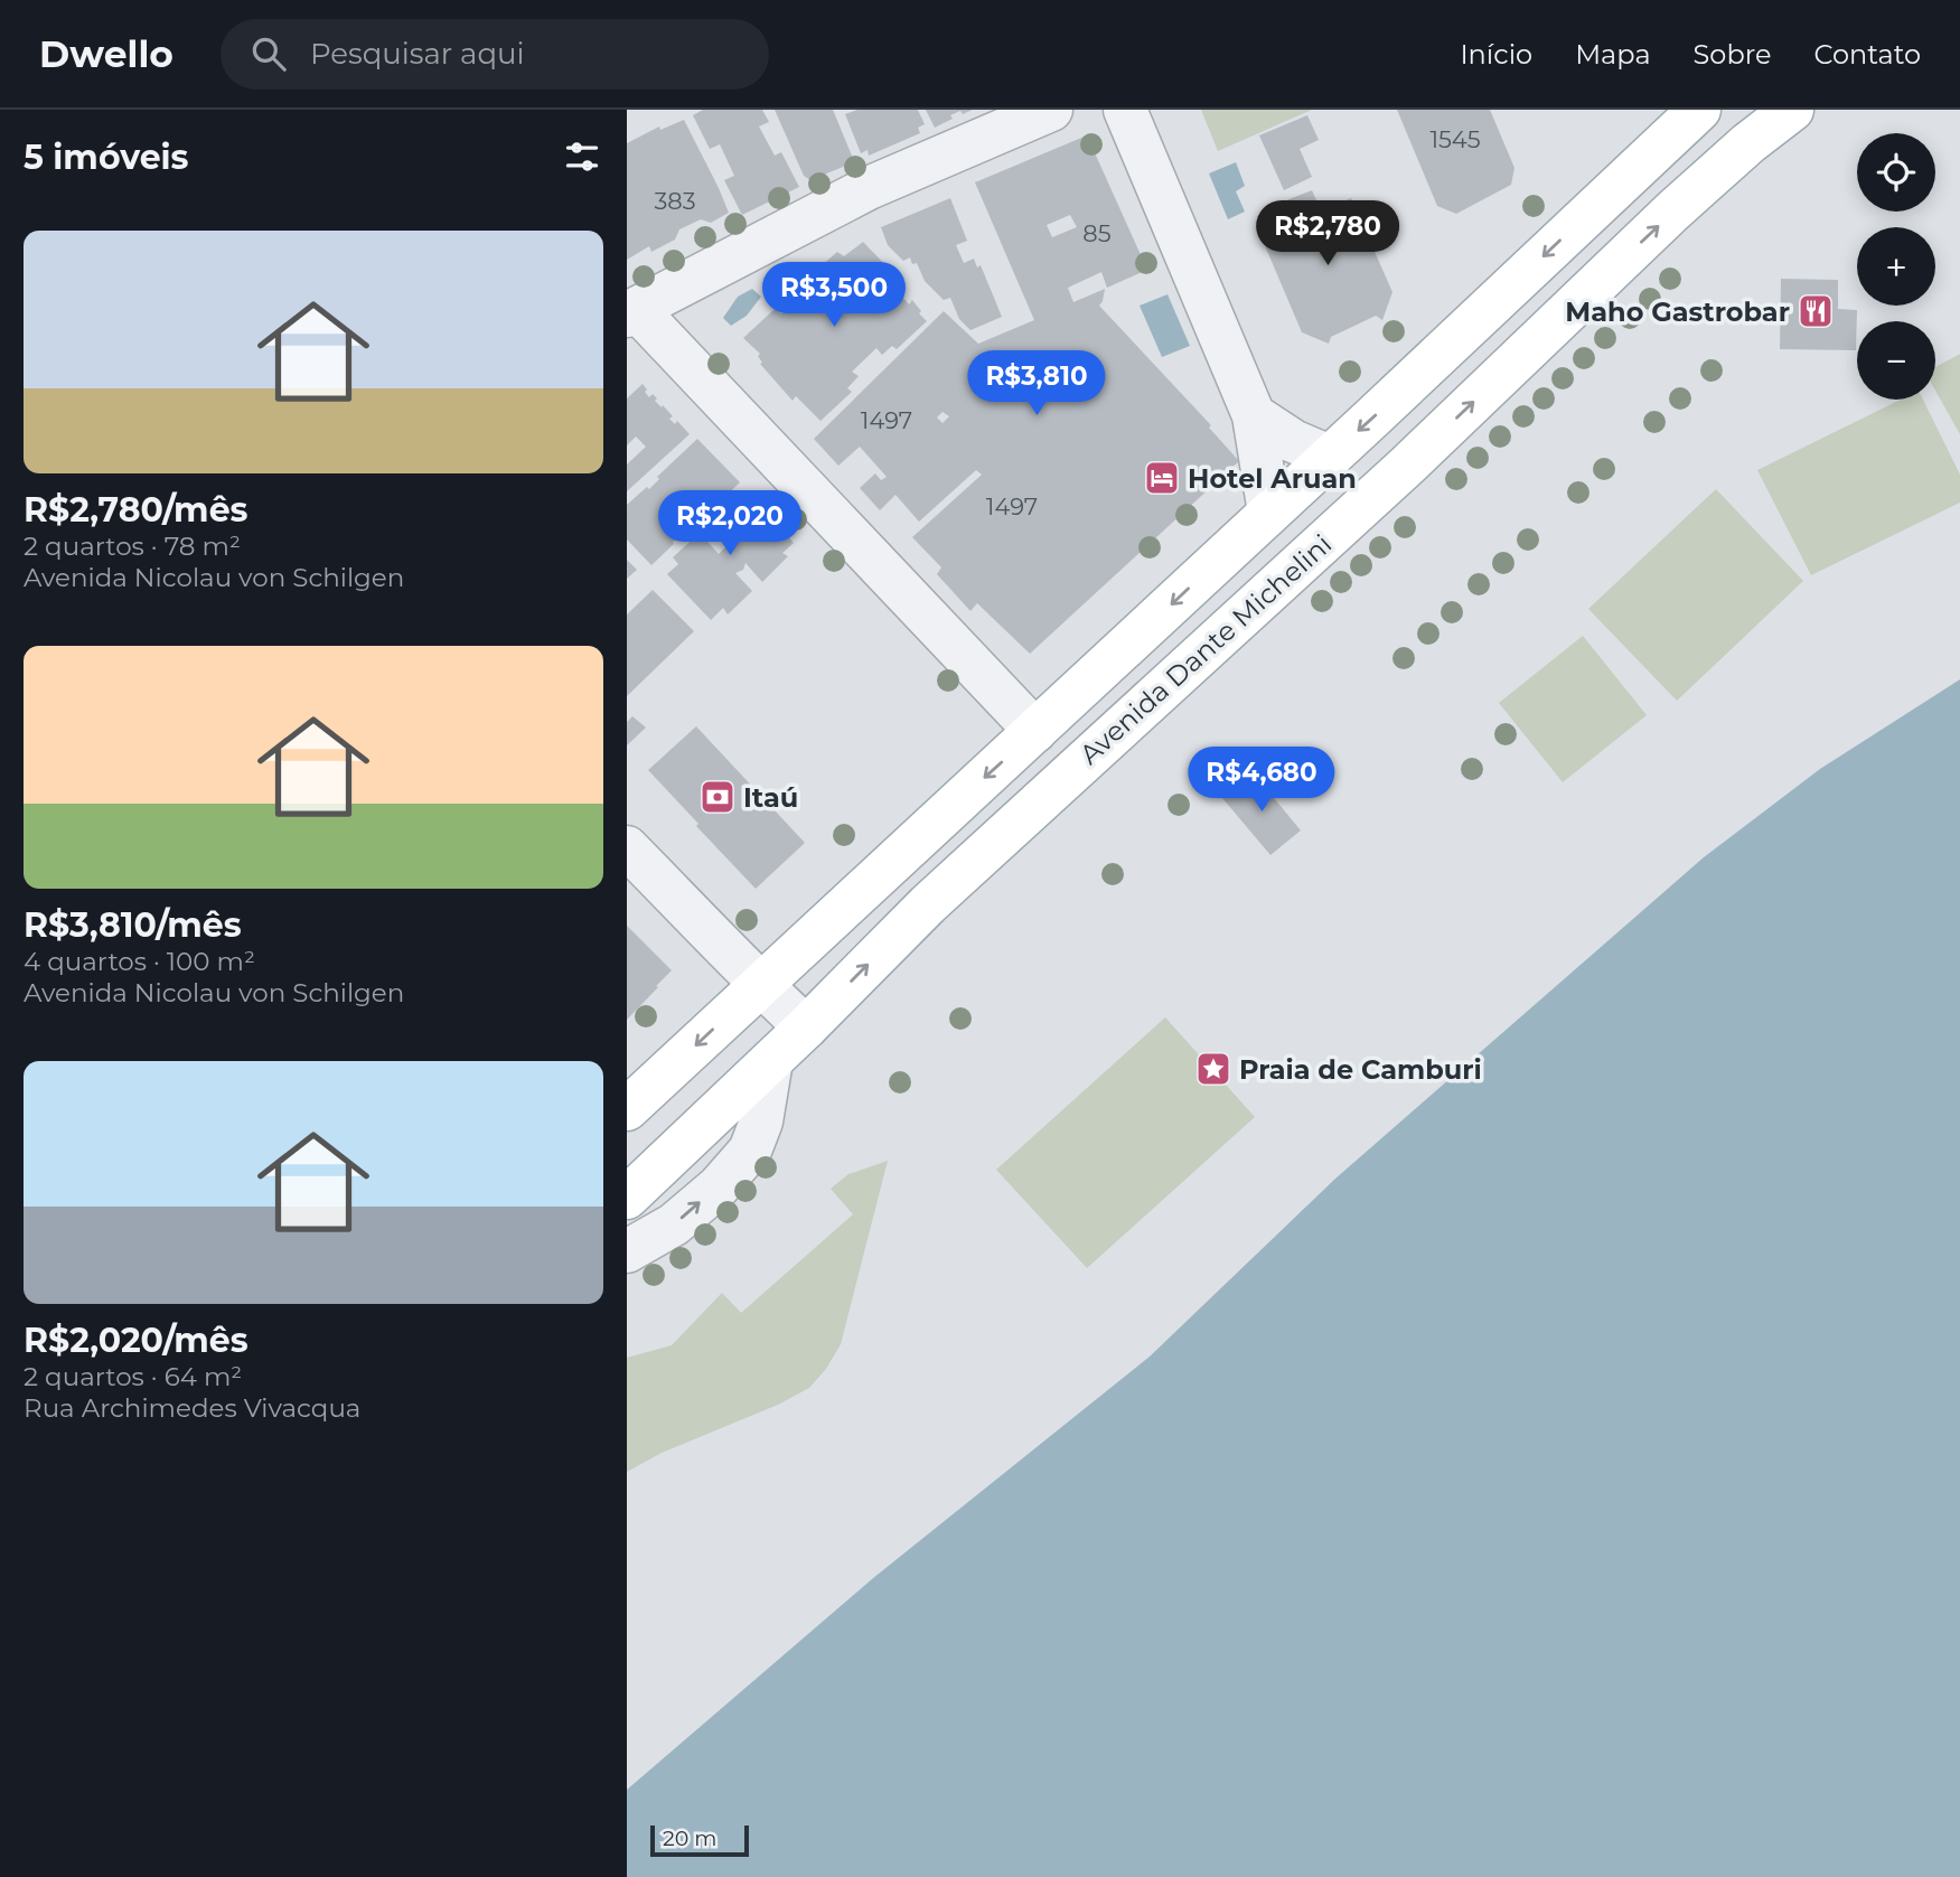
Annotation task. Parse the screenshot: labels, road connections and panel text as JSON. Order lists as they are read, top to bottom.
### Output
{
  "streets": {
    "main road": ["Avenida Dante Michelini"]
  },
  "places": {
    "restaurant": ["Maho Gastrobar"],
    "hotel": ["Hotel Aruan"],
    "bank": ["Itaú"],
    "place": ["Praia de Camburi"]
  },
  "house_numbers": [
    "1545",
    "383",
    "85",
    "1497",
    "1497"
  ],
  "scale_bar": "20 m",
  "page": {
    "header": "Dwello",
    "search": "Pesquisar aqui",
    "nav": [
      "Início",
      "Mapa",
      "Sobre",
      "Contato"
    ],
    "heading": "5 imóveis",
    "map_buttons": ["+", "−"],
    "price": [
      "R$2,780",
      "R$3,500",
      "R$3,810",
      "R$2,020",
      "R$4,680"
    ],
    "list": [
      {
        "name": "R$2,780/mês",
        "note": "2 quartos · 78 m² · Avenida Nicolau von Schilgen"
      },
      {
        "name": "R$3,810/mês",
        "note": "4 quartos · 100 m² · Avenida Nicolau von Schilgen"
      },
      {
        "name": "R$2,020/mês",
        "note": "2 quartos · 64 m² · Rua Archimedes Vivacqua"
      }
    ],
    "scale": "20 m"
  }
}
